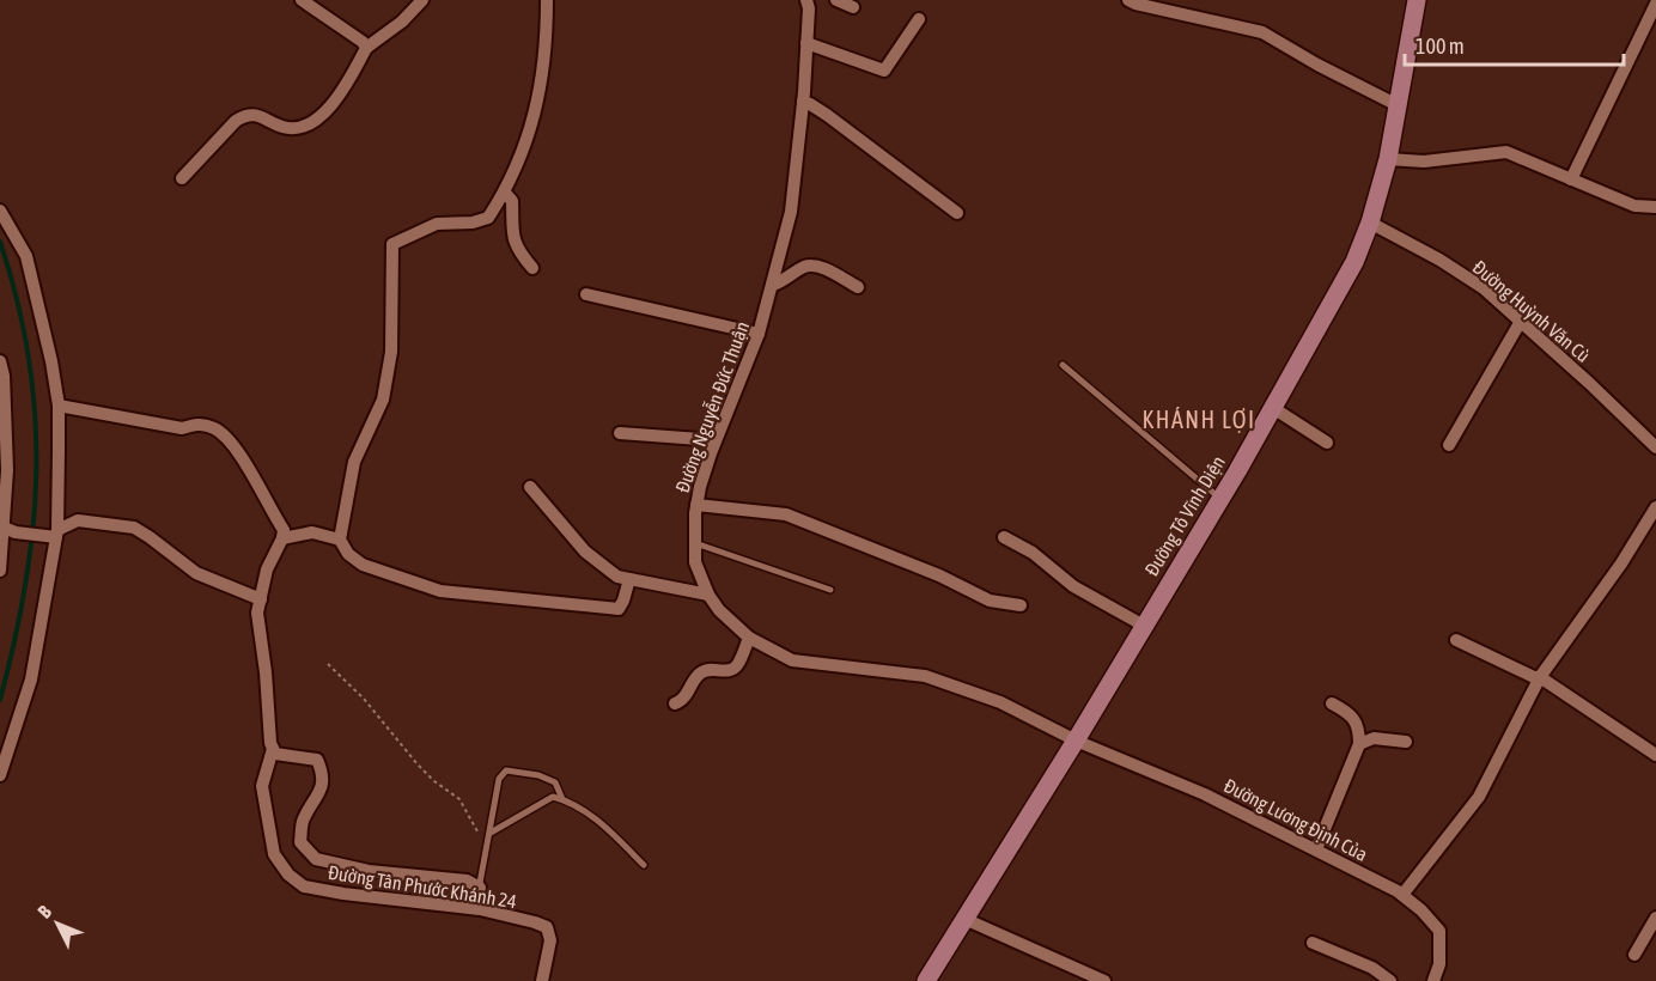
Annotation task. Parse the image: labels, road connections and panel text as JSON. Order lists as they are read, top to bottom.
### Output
{
  "streets": {
    "main road": ["Đường Tô Vĩnh Diện"],
    "street": [
      "Đường Huỳnh Văn Cù",
      "Đường Nguyễn Đức Thuận",
      "Đường Lương Định Của",
      "Đường Tân Phước Khánh 24"
    ]
  },
  "crossings": [
    ["Đường Huỳnh Văn Cù", "Đường Tô Vĩnh Diện"],
    ["Đường Nguyễn Đức Thuận", "Đường Tô Vĩnh Diện"],
    ["Đường Nguyễn Đức Thuận", "Đường Lương Định Của"],
    ["Đường Tô Vĩnh Diện", "Đường Lương Định Của"]
  ],
  "districts": ["KHÁNH LỢI"],
  "scale_bar": "100 m",
  "north": "top left"
}
